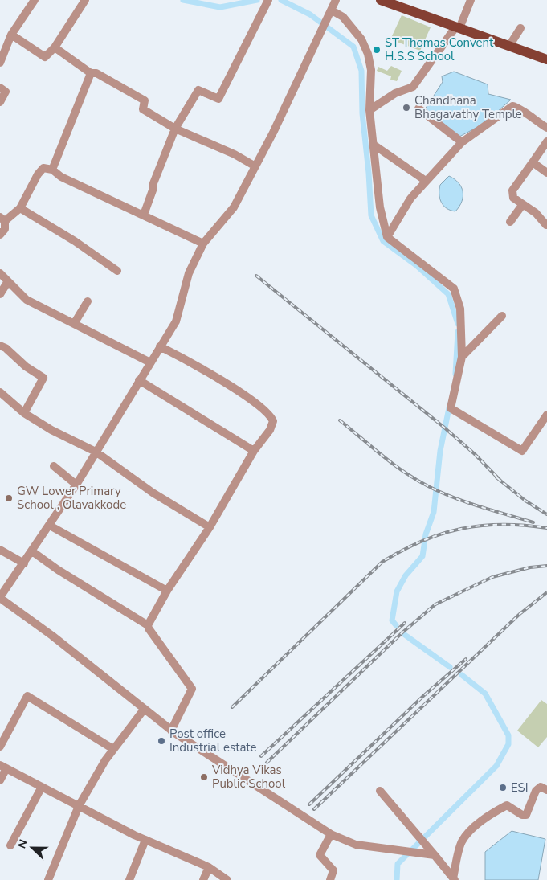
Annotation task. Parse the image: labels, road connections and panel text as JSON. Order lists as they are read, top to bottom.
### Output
{
  "places": [
    "ST Thomas Convent H.S.S School",
    "Chandhana Bhagavathy Temple",
    "GW Lower Primary School , Olavakkode",
    "Post office Industrial estate",
    "Vidhya Vikas Public School",
    "ESI"
  ],
  "north": "left"
}
